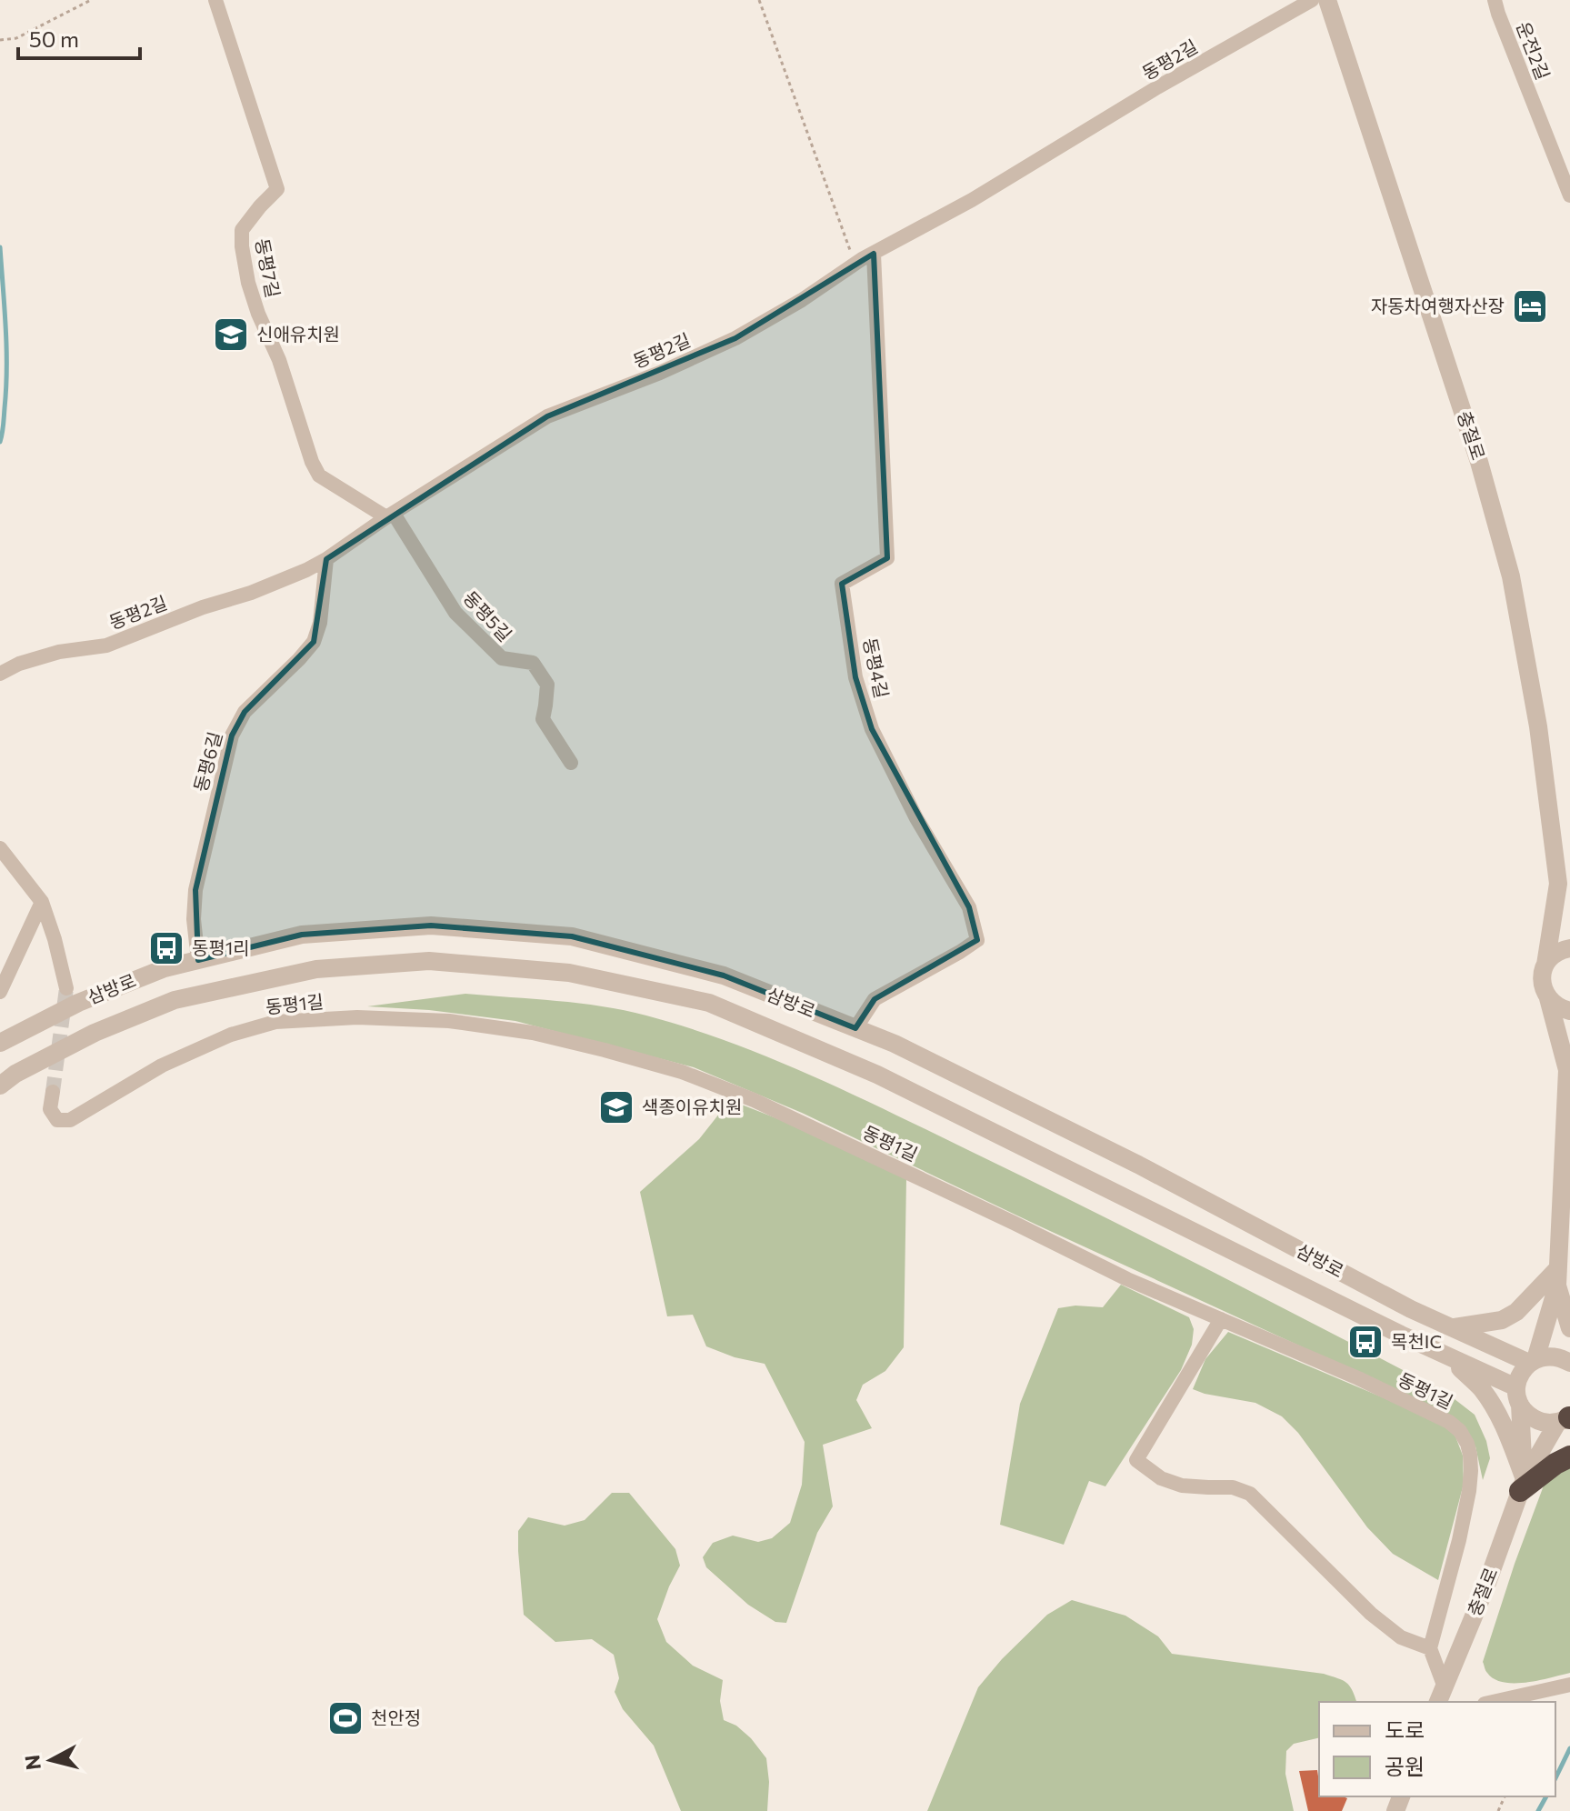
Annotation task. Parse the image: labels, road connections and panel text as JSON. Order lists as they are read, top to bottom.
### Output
{
  "streets": {
    "street": [
      "운전2길",
      "동평2길",
      "동평7길",
      "충절로",
      "동평5길",
      "동평4길",
      "동평6길",
      "삼방로",
      "동평1길"
    ]
  },
  "crossings": [
    ["동평2길", "동평7길"],
    ["동평2길", "동평5길"],
    ["동평2길", "동평4길"],
    ["동평2길", "동평6길"],
    ["동평7길", "동평5길"],
    ["충절로", "삼방로"],
    ["동평4길", "삼방로"],
    ["동평6길", "삼방로"]
  ],
  "places": {
    "hotel": ["자동차여행자산장"],
    "school or university": ["신애유치원", "색종이유치원"],
    "bus stop": ["동평1리", "목천IC"],
    "sports": ["천안정"]
  },
  "legend": ["도로", "공원"],
  "scale_bar": "50 m",
  "north": "left"
}
